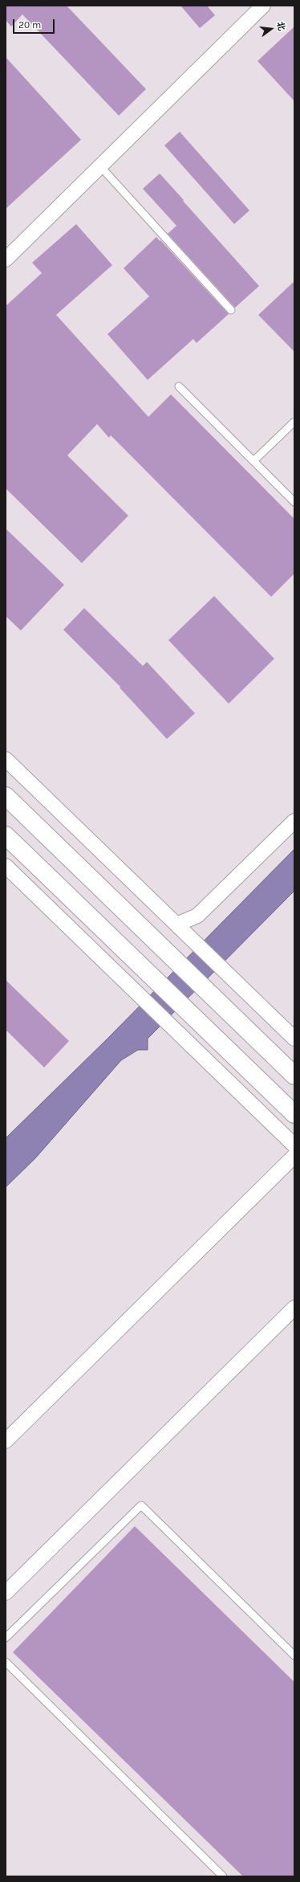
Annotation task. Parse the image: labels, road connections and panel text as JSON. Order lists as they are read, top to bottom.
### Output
{
  "scale_bar": "20 m",
  "north": "right"
}
